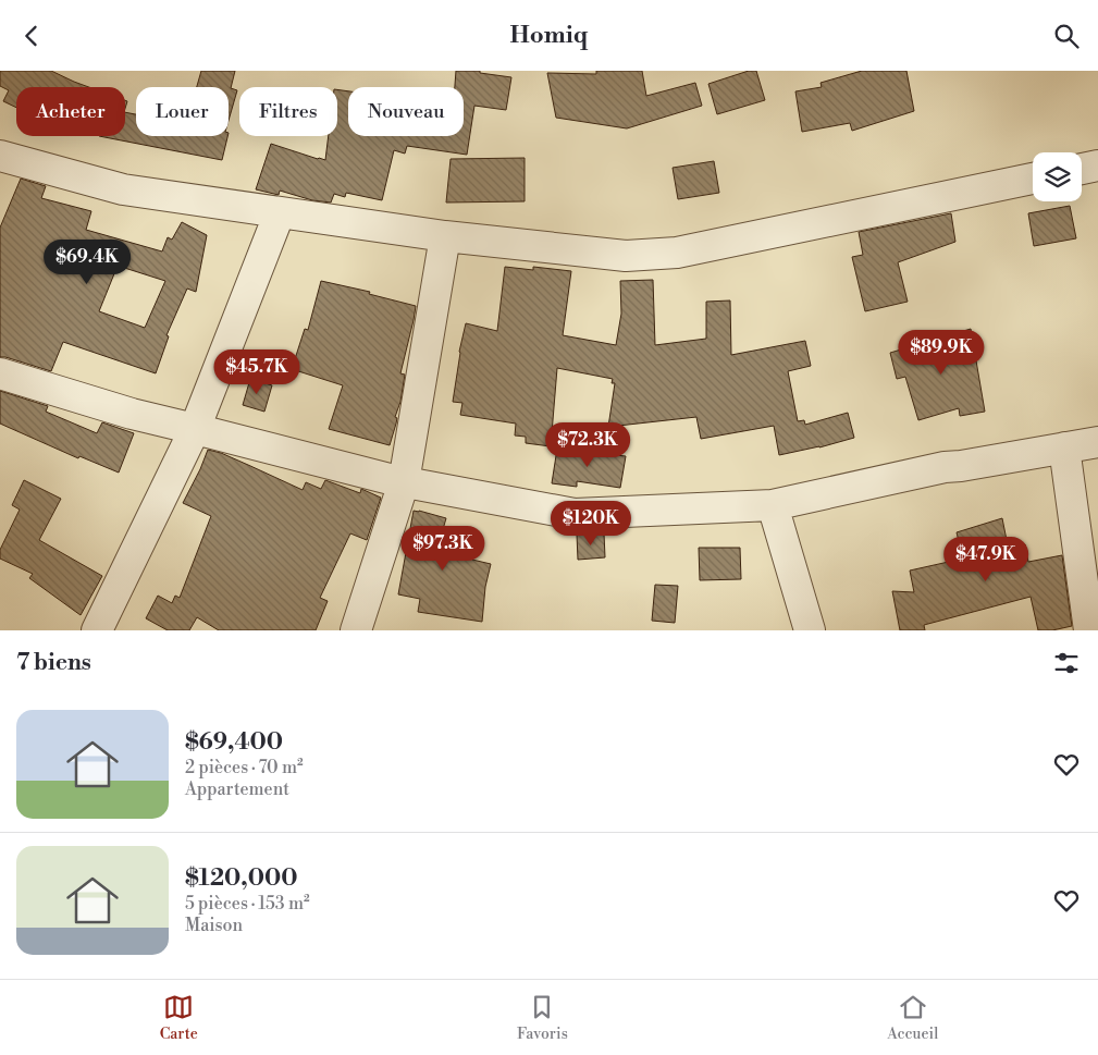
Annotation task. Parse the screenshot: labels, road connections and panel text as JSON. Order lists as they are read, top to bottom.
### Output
{
  "page": {
    "header": "Homiq",
    "chip": [
      "Acheter",
      "Louer",
      "Filtres",
      "Nouveau"
    ],
    "price": [
      "$69.4K",
      "$89.9K",
      "$45.7K",
      "$72.3K",
      "$120K",
      "$97.3K",
      "$47.9K"
    ],
    "heading": "7 biens",
    "list": [
      {
        "name": "$69,400",
        "note": "2 pièces · 70 m² · Appartement"
      },
      {
        "name": "$120,000",
        "note": "5 pièces · 153 m² · Maison"
      }
    ],
    "tabs": ["Carte", "Favoris", "Accueil"]
  }
}
